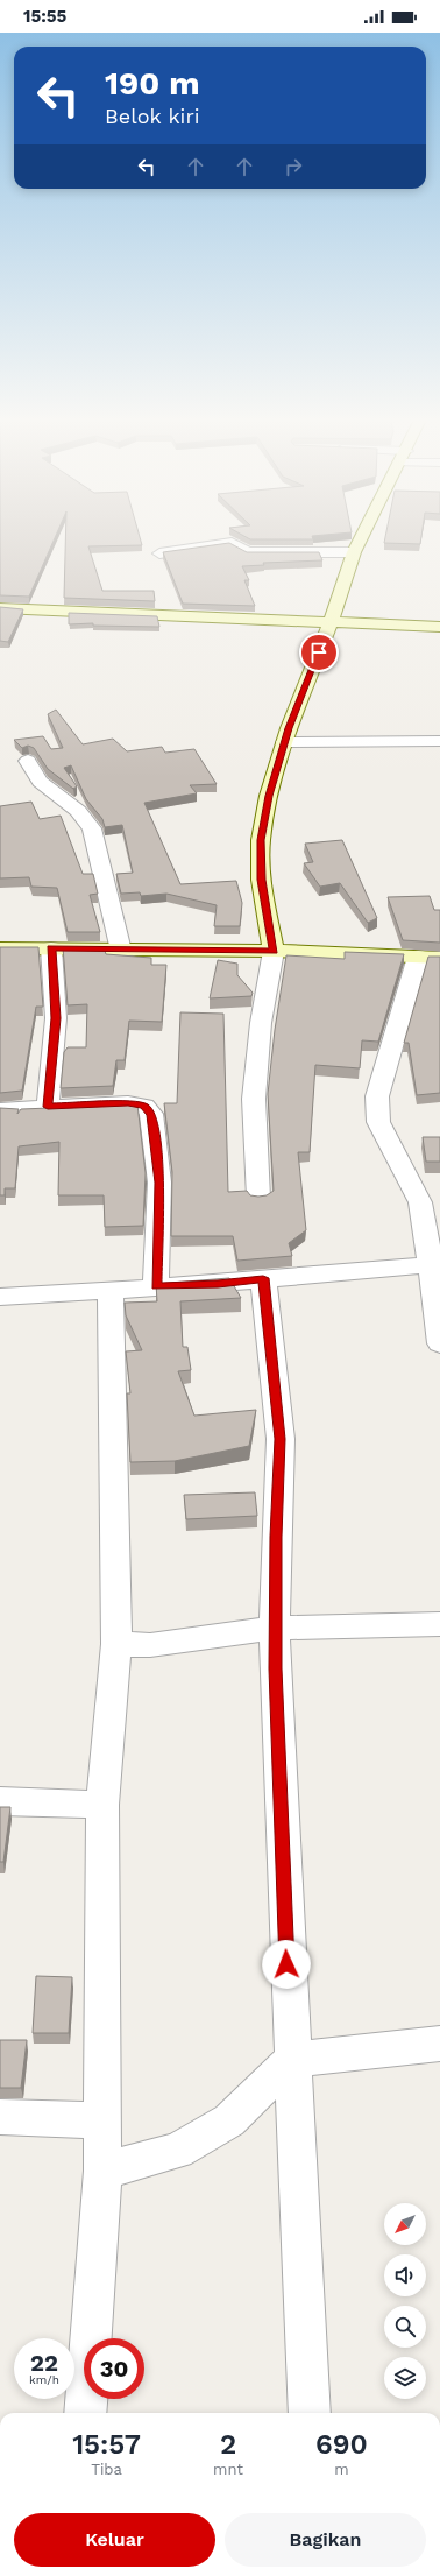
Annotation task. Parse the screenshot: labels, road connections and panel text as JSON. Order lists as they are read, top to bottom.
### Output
{
  "north": "bottom left",
  "page": {
    "status": "15:55",
    "turn": ["190 m", "Belok kiri"],
    "speed": "22 km/h",
    "limit": "30",
    "eta": [
      "15:57",
      "Tiba",
      "2",
      "mnt",
      "690",
      "m"
    ],
    "buttons": ["Keluar", "Bagikan"]
  }
}
